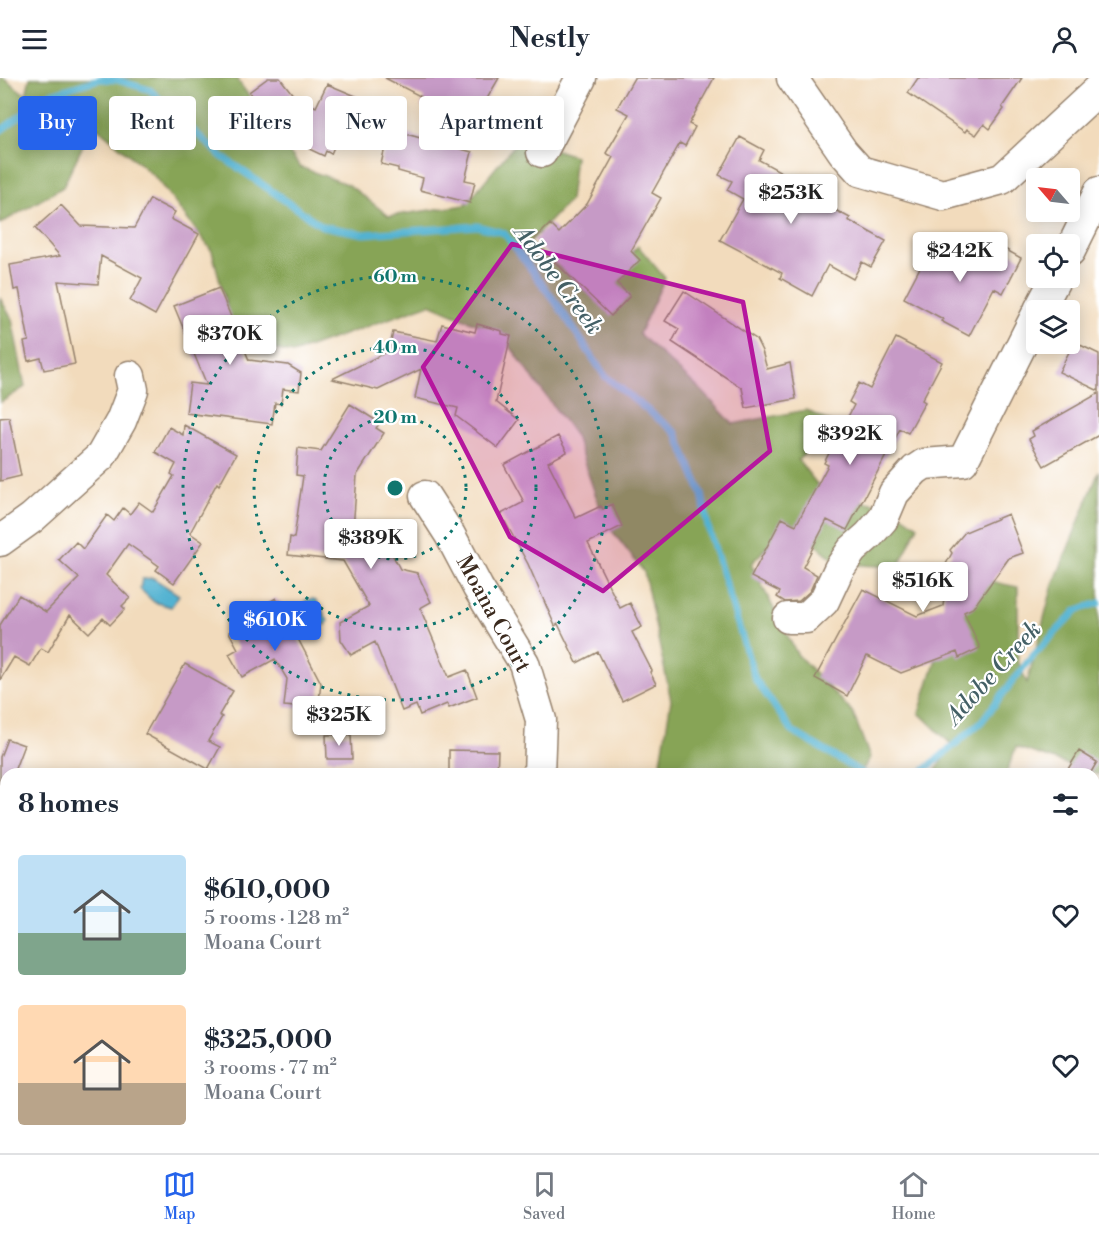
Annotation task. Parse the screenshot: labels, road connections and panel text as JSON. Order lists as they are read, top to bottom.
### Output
{
  "streets": {
    "street": ["Moana Court"]
  },
  "water": ["Adobe Creek"],
  "north": "top left",
  "page": {
    "header": "Nestly",
    "chip": [
      "Buy",
      "Rent",
      "Filters",
      "New",
      "Apartment"
    ],
    "price": [
      "$253K",
      "$242K",
      "$370K",
      "$392K",
      "$389K",
      "$516K",
      "$610K",
      "$325K"
    ],
    "heading": "8 homes",
    "list": [
      {
        "name": "$610,000",
        "note": "5 rooms · 128 m² · Moana Court"
      },
      {
        "name": "$325,000",
        "note": "3 rooms · 77 m² · Moana Court"
      }
    ],
    "tabs": ["Map", "Saved", "Home"]
  },
  "rings": ["60 m", "40 m", "20 m"]
}
